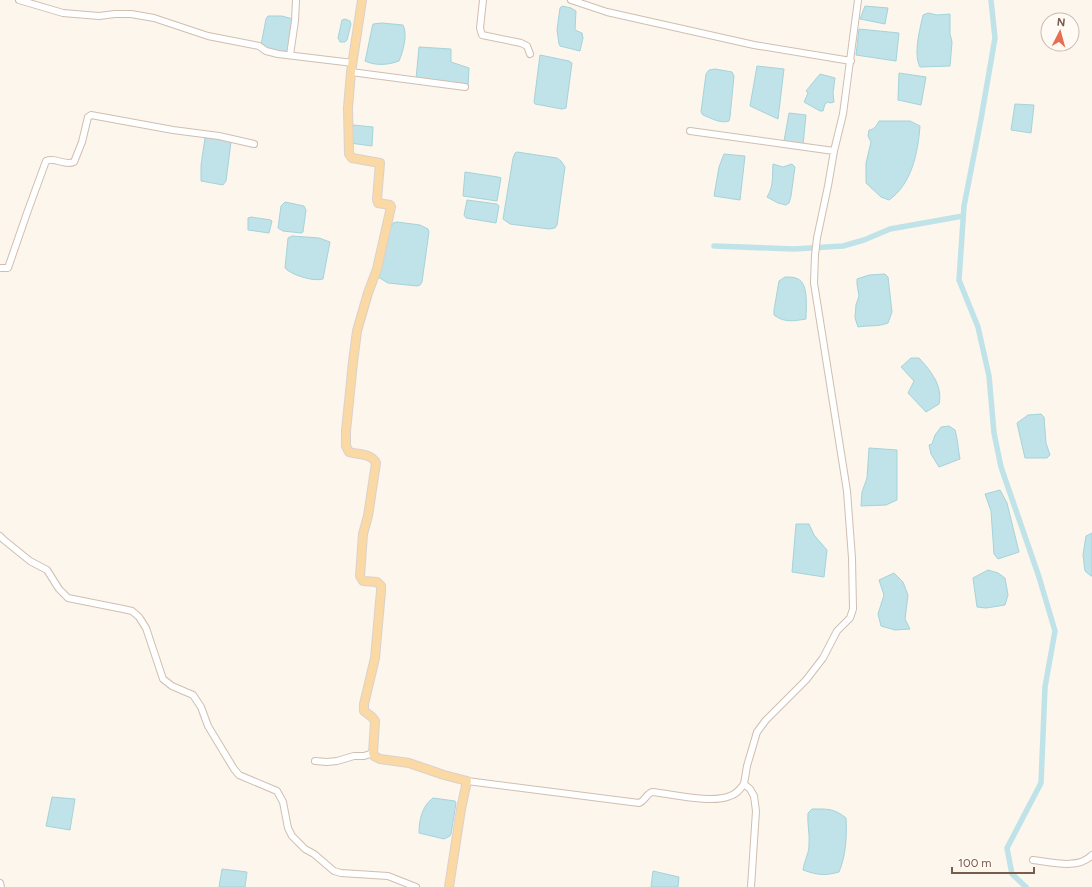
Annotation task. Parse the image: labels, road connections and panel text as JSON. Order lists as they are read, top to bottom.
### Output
{
  "scale_bar": "100 m",
  "north": "top"
}
